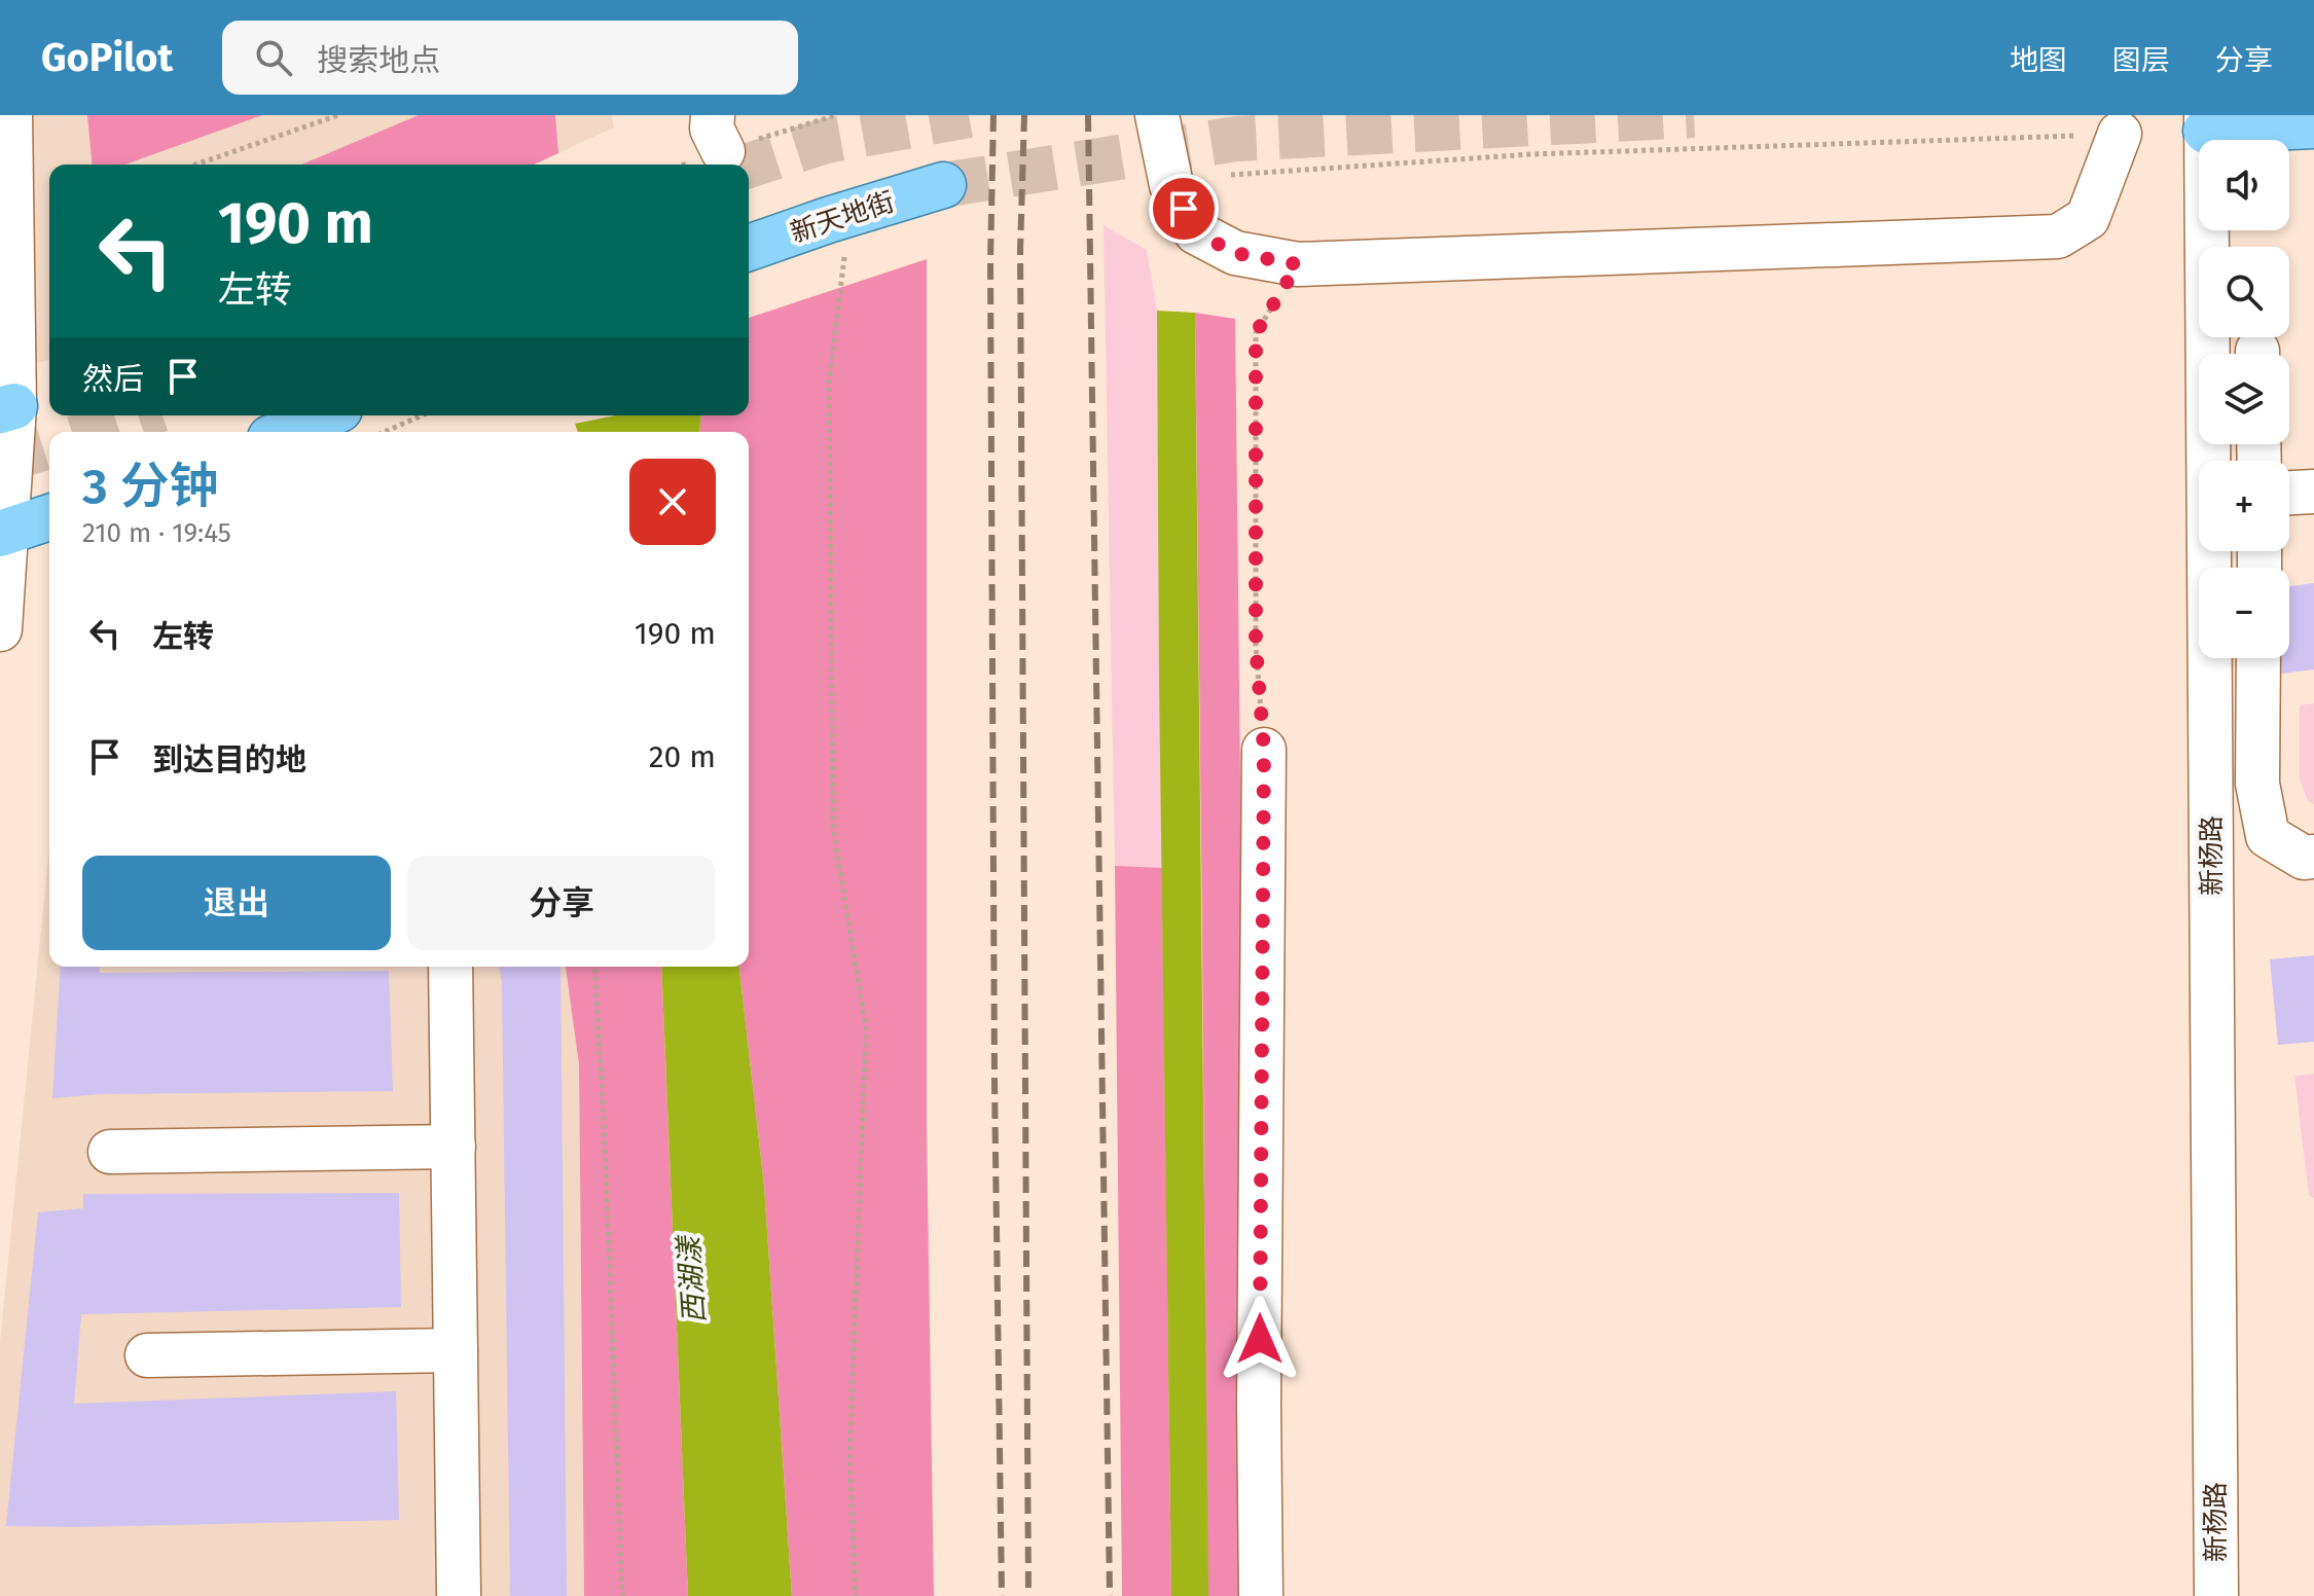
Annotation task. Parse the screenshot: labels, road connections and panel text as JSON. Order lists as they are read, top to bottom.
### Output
{
  "streets": {
    "main road": ["新天地街"],
    "street": ["新杨路"]
  },
  "water": ["西湖漾"],
  "page": {
    "header": "GoPilot",
    "search": "搜索地点",
    "nav": ["地图", "图层", "分享"],
    "map_buttons": ["+", "−"],
    "turn": ["190 m", "左转"],
    "then": "然后",
    "heading": ["3 分钟", "210 m · 19:45"],
    "list": [
      {
        "name": "左转",
        "value": "190 m"
      },
      {
        "name": "到达目的地",
        "value": "20 m"
      }
    ],
    "buttons": ["退出", "分享"]
  }
}
